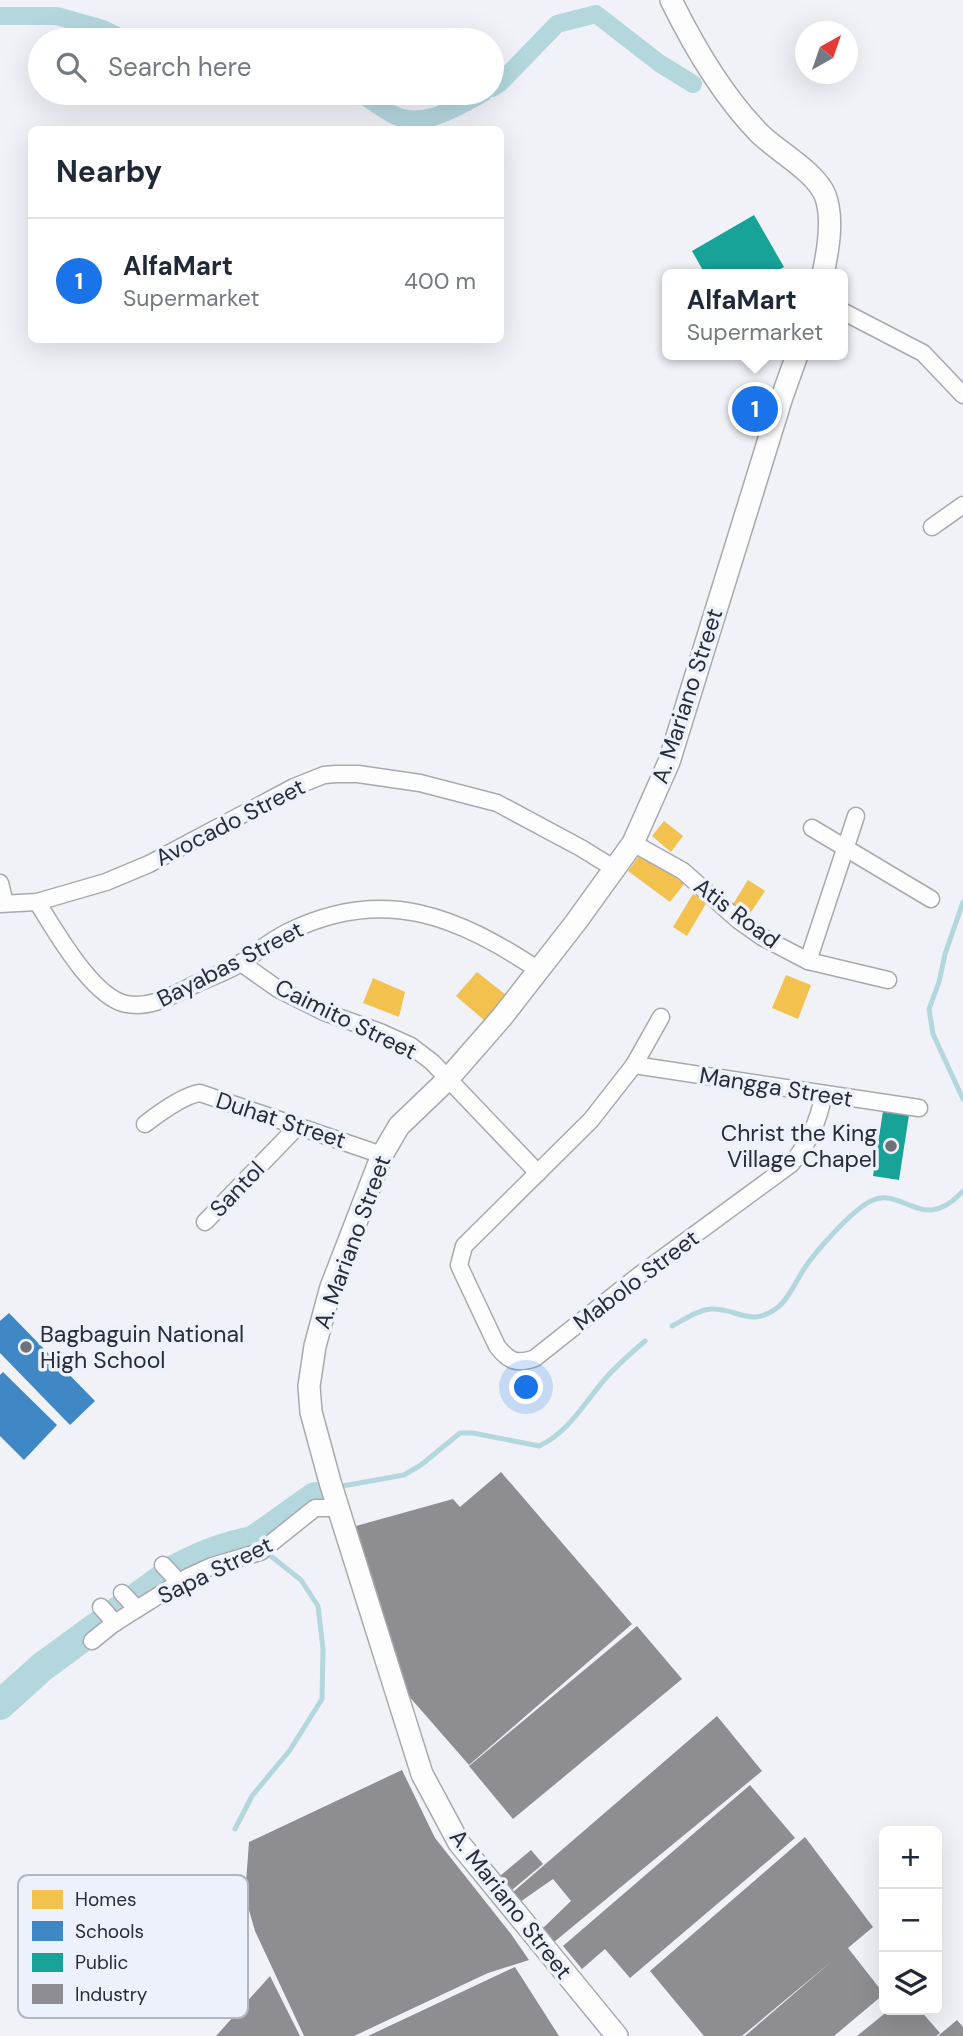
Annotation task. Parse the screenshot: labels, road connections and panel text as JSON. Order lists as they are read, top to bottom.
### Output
{
  "streets": {
    "street": [
      "A. Mariano Street",
      "Avocado Street",
      "Atis Road",
      "Bayabas Street",
      "Caimito Street",
      "Mangga Street",
      "Duhat Street",
      "Santol",
      "Mabolo Street",
      "Sapa Street"
    ]
  },
  "crossings": [
    ["A. Mariano Street", "Avocado Street"],
    ["A. Mariano Street", "Atis Road"],
    ["A. Mariano Street", "Bayabas Street"],
    ["A. Mariano Street", "Caimito Street"],
    ["A. Mariano Street", "Duhat Street"],
    ["A. Mariano Street", "Sapa Street"],
    ["Avocado Street", "Bayabas Street"],
    ["Bayabas Street", "Caimito Street"],
    ["Mangga Street", "Mabolo Street"],
    ["Duhat Street", "Santol"]
  ],
  "places": ["Christ the King Village Chapel", "Bagbaguin National High School"],
  "legend": [
    "Homes",
    "Schools",
    "Public",
    "Industry"
  ],
  "north": "top right",
  "page": {
    "search": "Search here",
    "heading": "Nearby",
    "list": [
      {
        "mark": "1",
        "name": "AlfaMart",
        "note": "Supermarket",
        "value": "400 m"
      }
    ],
    "popup": ["AlfaMart", "Supermarket"],
    "pins": "1",
    "map_buttons": ["+", "−"]
  }
}
